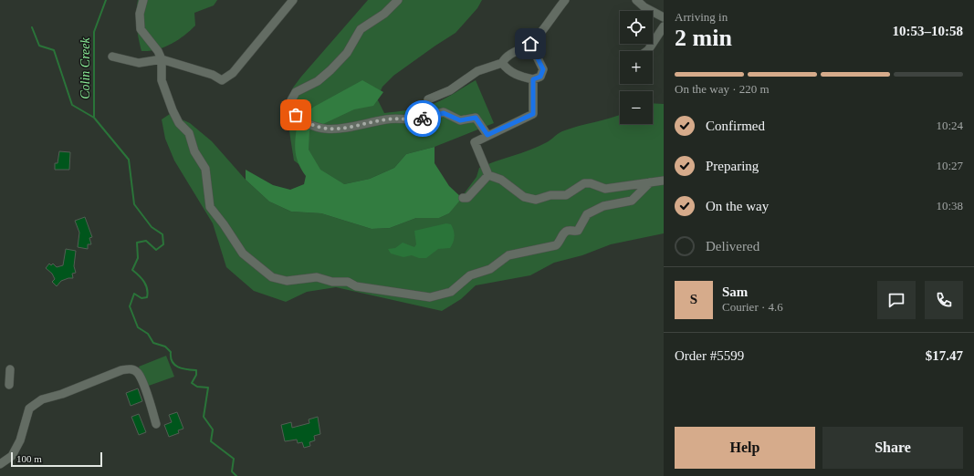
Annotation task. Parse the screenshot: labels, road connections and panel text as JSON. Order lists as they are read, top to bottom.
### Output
{
  "water": ["Colin Creek"],
  "scale_bar": "100 m",
  "page": {
    "heading": ["2 min", "Arriving in", "10:53–10:58"],
    "panel": [
      "Sam",
      "Courier · 4.6",
      "Order #5599",
      "$17.47"
    ],
    "map_buttons": ["+", "−"],
    "bar": "On the way · 220 m",
    "list": [
      ["Confirmed", "10:24"],
      ["Preparing", "10:27"],
      ["On the way", "10:38"],
      "Delivered"
    ],
    "round": "S",
    "buttons": ["Help", "Share"],
    "scale": "100 m"
  }
}
